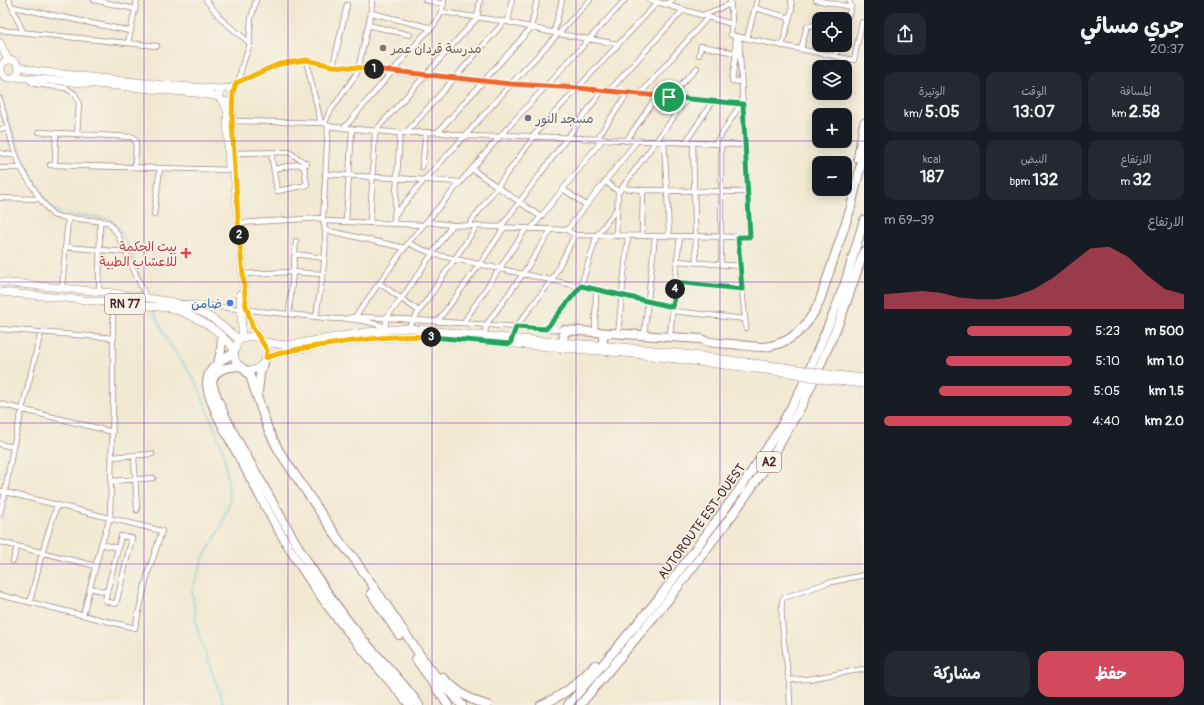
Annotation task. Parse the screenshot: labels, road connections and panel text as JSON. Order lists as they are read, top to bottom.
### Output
{
  "streets": {
    "highway": ["A2", "AUTOROUTE EST-OUEST"],
    "main road": ["RN 77"]
  },
  "places": {
    "other": ["مدرسة قردان عمر", "مسجد النور", "ضامن"],
    "health": ["بيت الحكمة للاعشاب الطبية"]
  },
  "page": {
    "heading": ["جري مسائي", "20:37"],
    "map_buttons": ["+", "−"],
    "pins": [
      "1",
      "2",
      "4",
      "3"
    ],
    "stats": [
      ["المسافة", "2.58 km"],
      ["الوقت", "13:07"],
      ["الوتيرة", "5:05 /km"],
      ["الارتفاع", "32 m"],
      ["النبض", "132 bpm"],
      ["kcal", "187"]
    ],
    "chart": ["الارتفاع", "39–69 m"],
    "list": [
      {
        "name": "500 m",
        "note": "5:23"
      },
      {
        "name": "1.0 km",
        "note": "5:10"
      },
      {
        "name": "1.5 km",
        "note": "5:05"
      },
      {
        "name": "2.0 km",
        "note": "4:40"
      }
    ],
    "buttons": ["حفظ", "مشاركة"]
  }
}
